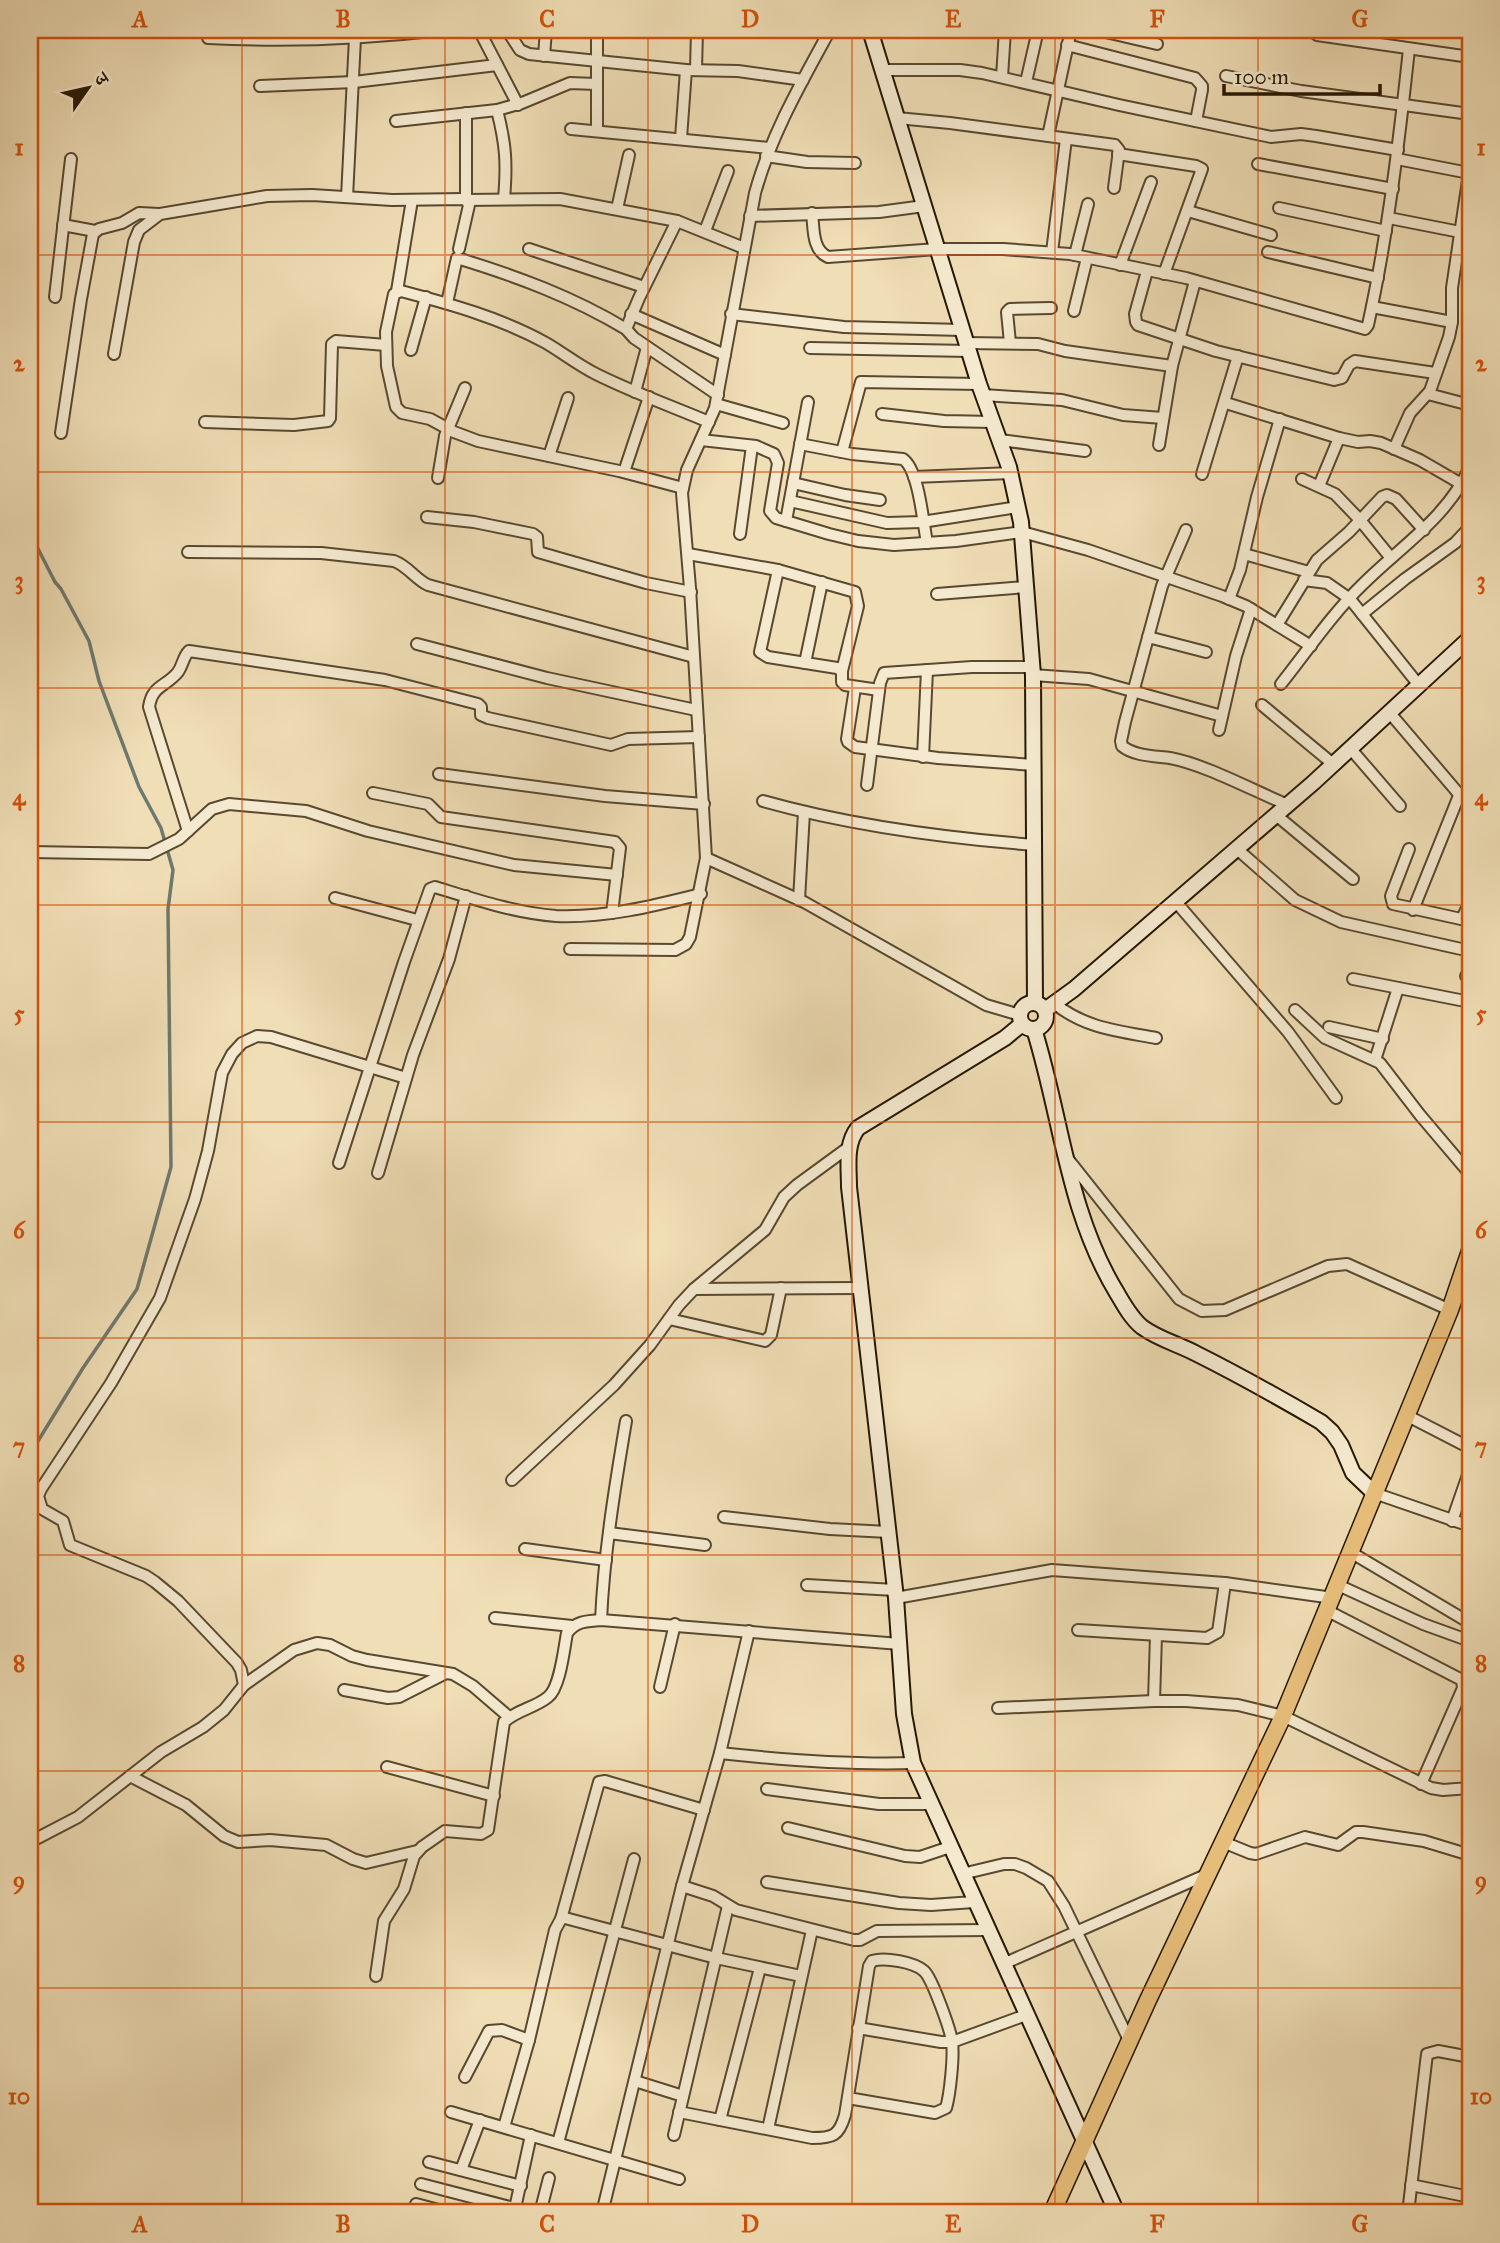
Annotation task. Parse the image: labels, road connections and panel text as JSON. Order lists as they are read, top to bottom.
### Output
{
  "scale_bar": "100 m",
  "north": "top right",
  "grid": {
    "columns": [
      "A",
      "B",
      "C",
      "D",
      "E",
      "F",
      "G"
    ],
    "rows": [
      "1",
      "2",
      "3",
      "4",
      "5",
      "6",
      "7",
      "8",
      "9",
      "10"
    ]
  }
}
